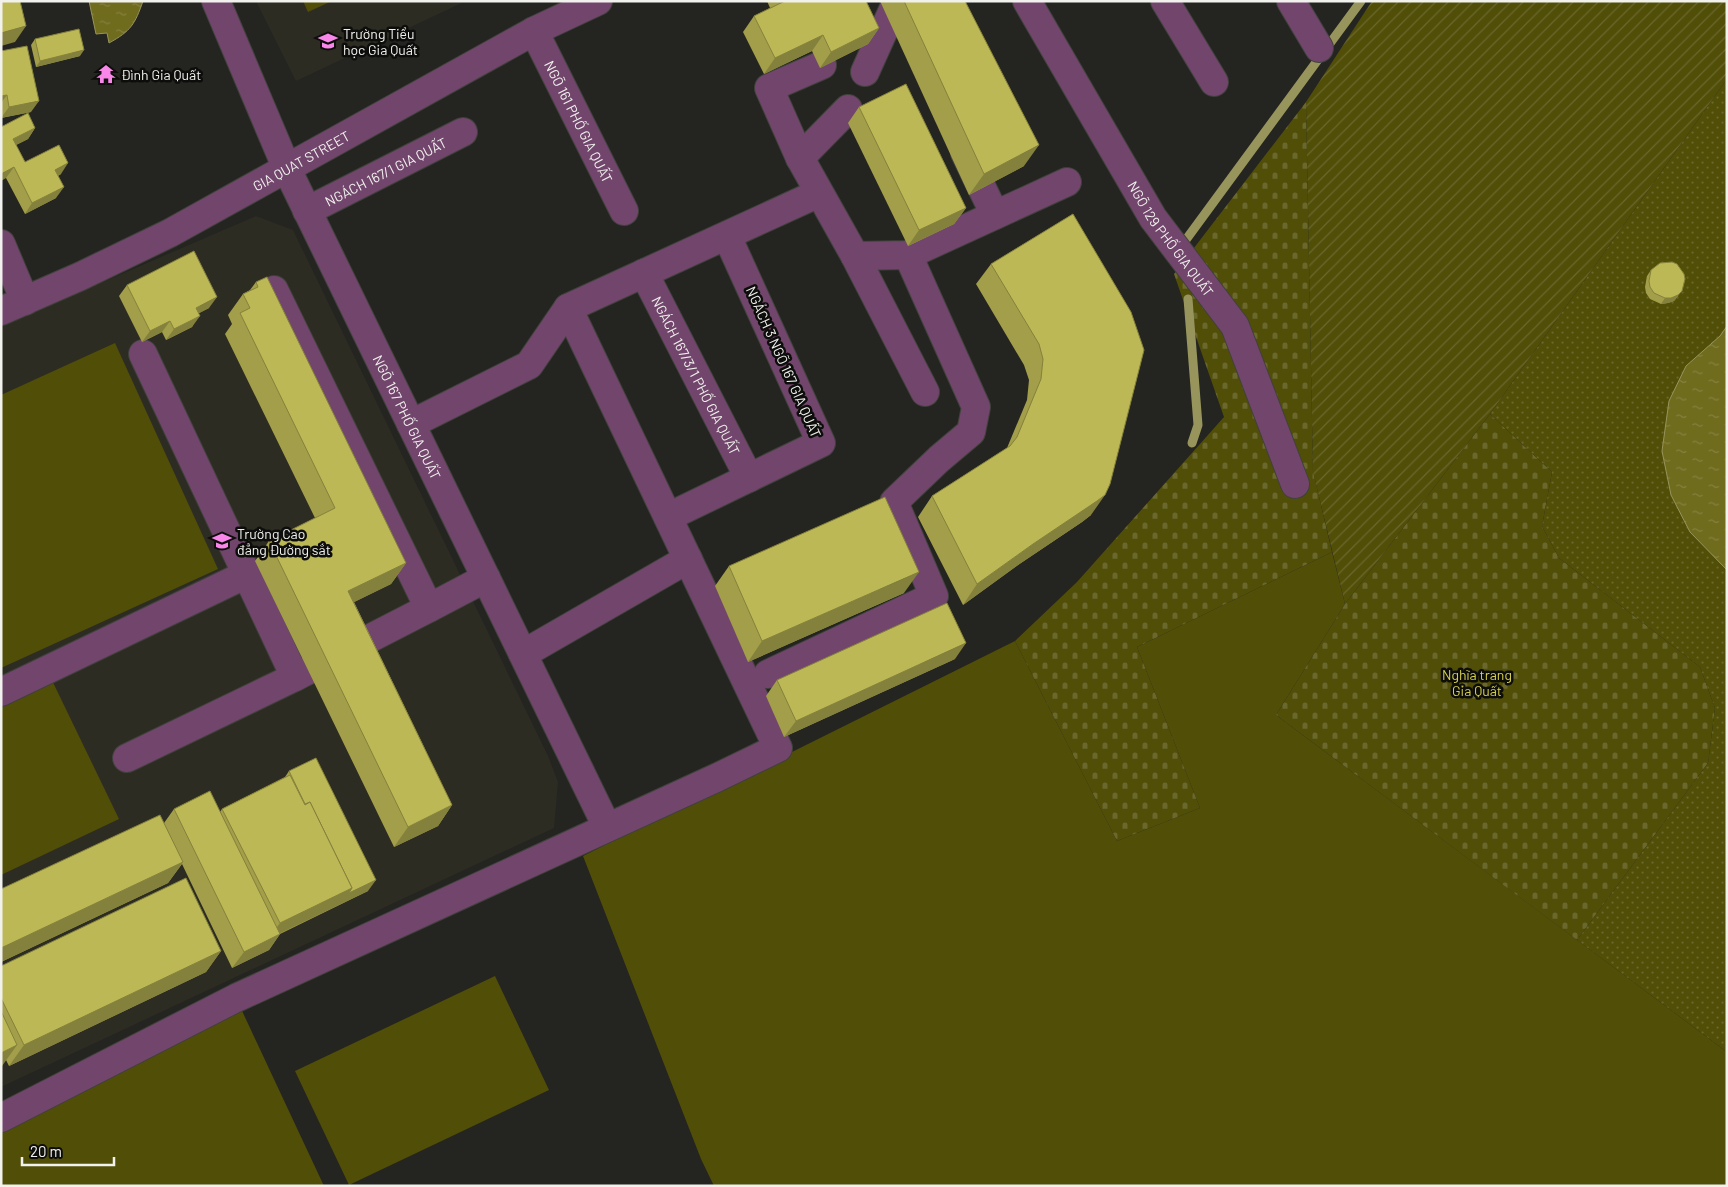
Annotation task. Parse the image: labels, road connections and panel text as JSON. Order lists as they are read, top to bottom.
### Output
{
  "streets": {
    "street": [
      "NGÕ 161 PHỐ GIA QUẤT",
      "GIA QUAT STREET",
      "NGÁCH 167/1 GIA QUẤT",
      "NGÕ 129 PHỐ GIA QUẤT",
      "NGÁCH 3 NGÕ 167 GIA QUẤT",
      "NGÁCH 167/3/1 PHỐ GIA QUẤT",
      "NGÕ 167 PHỐ GIA QUẤT"
    ]
  },
  "crossings": [
    ["NGÕ 161 PHỐ GIA QUẤT", "GIA QUAT STREET"],
    ["GIA QUAT STREET", "NGÕ 167 PHỐ GIA QUẤT"],
    ["NGÁCH 167/1 GIA QUẤT", "NGÕ 167 PHỐ GIA QUẤT"],
    ["NGÁCH 3 NGÕ 167 GIA QUẤT", "NGÁCH 167/3/1 PHỐ GIA QUẤT"]
  ],
  "parks": ["Nghĩa trang Gia Quất"],
  "places": {
    "school or university": ["Trường Tiểu học Gia Quất", "Trường Cao đẳng Đường sắt"],
    "temple": ["Đình Gia Quất"]
  },
  "scale_bar": "20 m"
}
